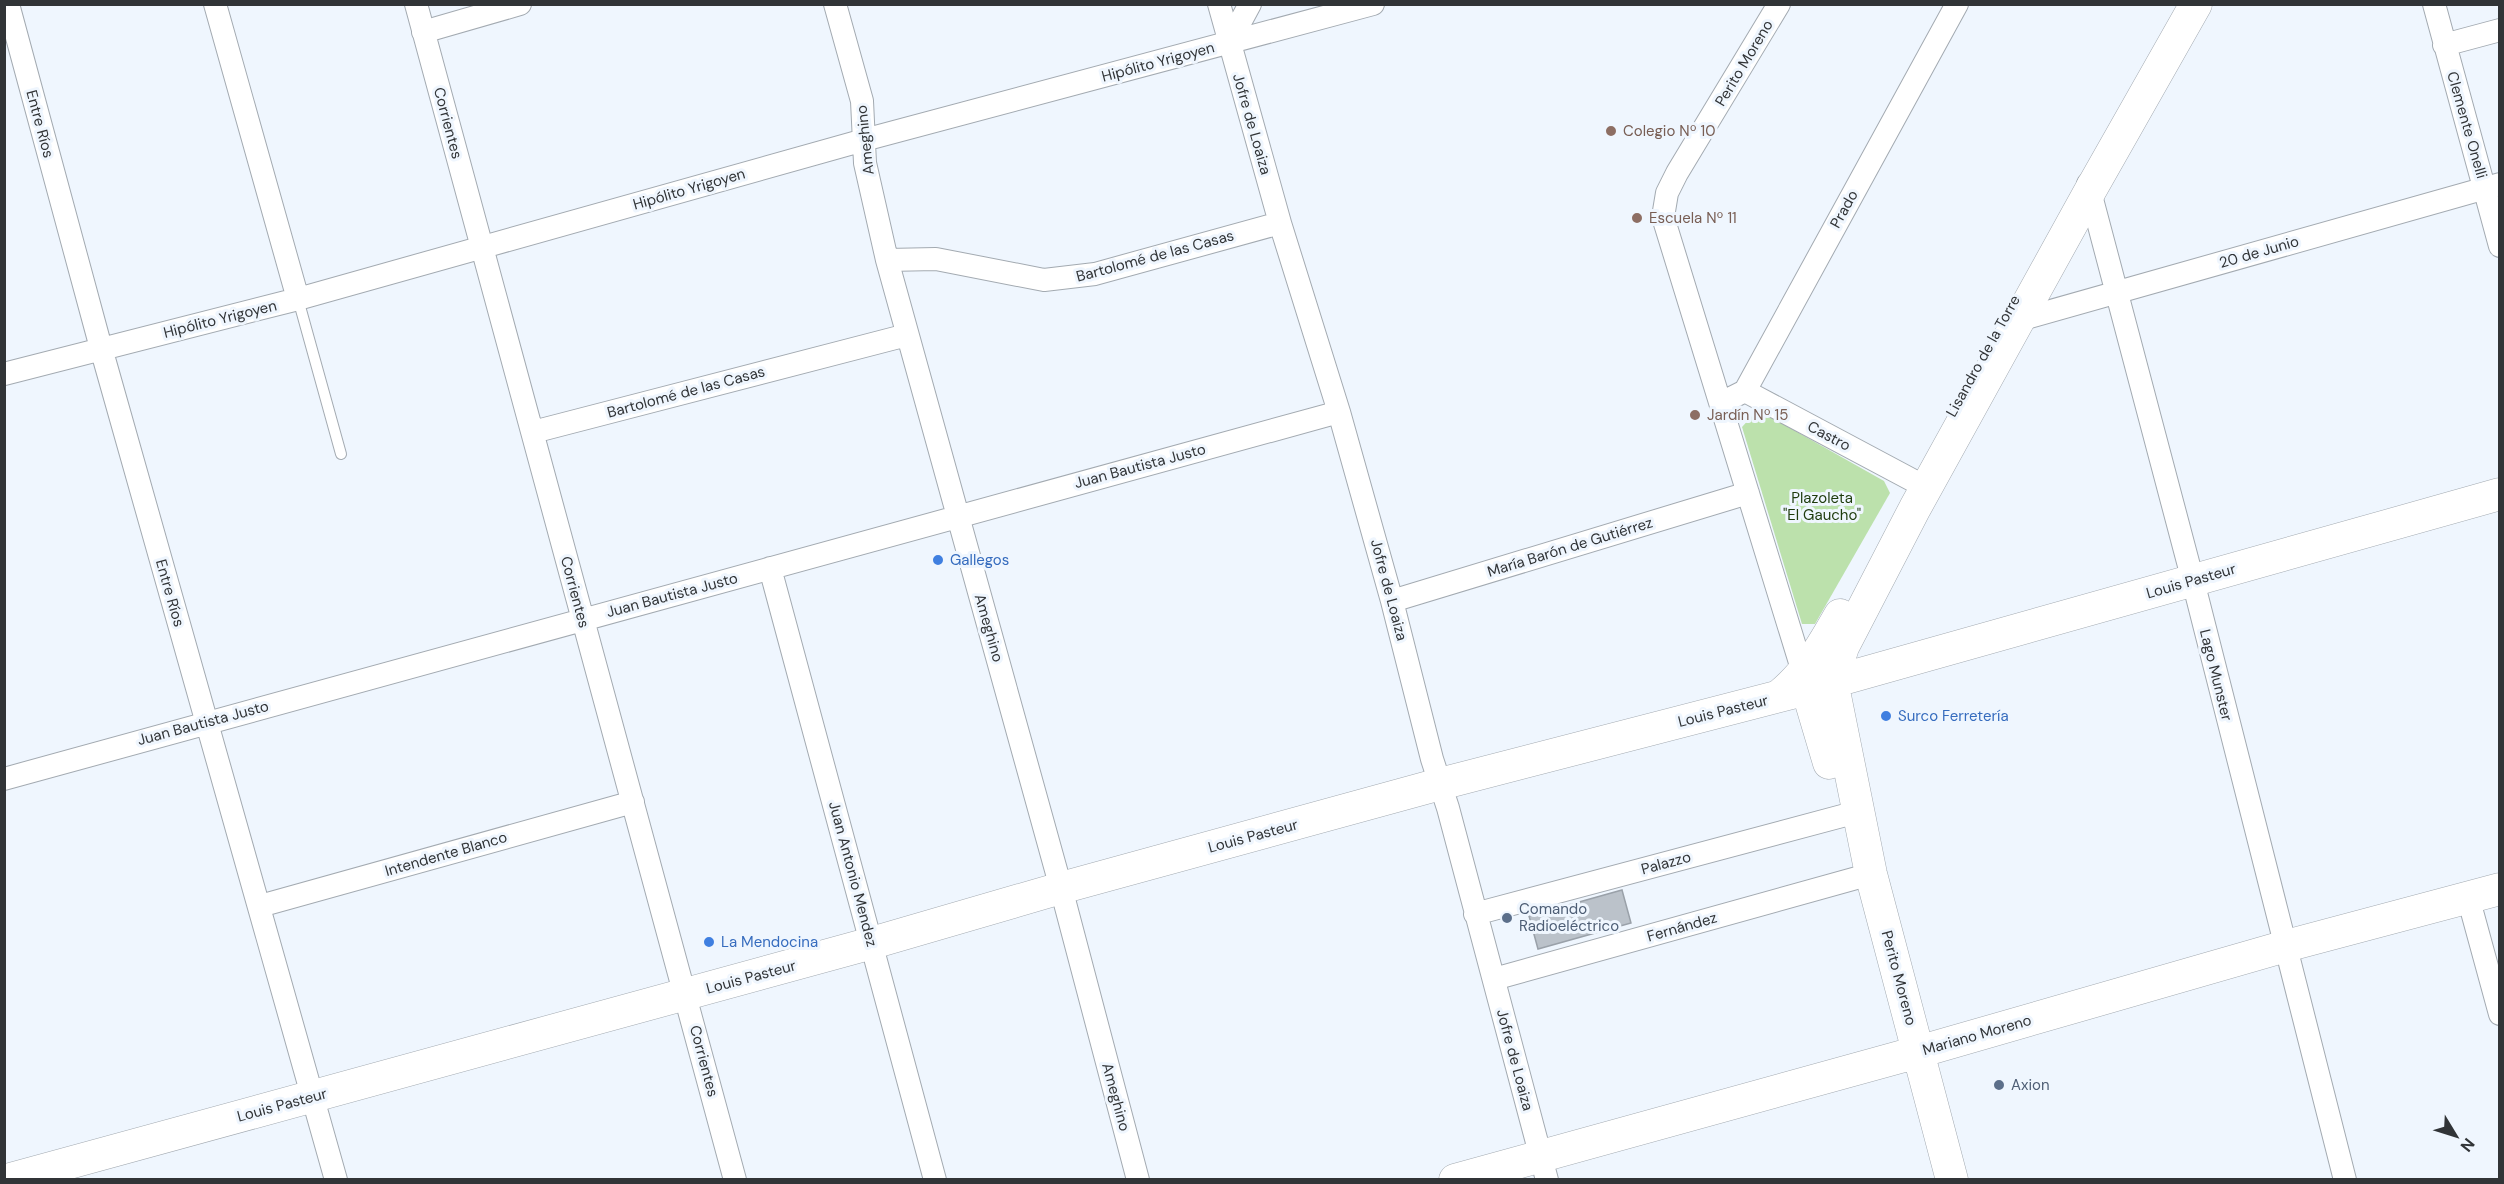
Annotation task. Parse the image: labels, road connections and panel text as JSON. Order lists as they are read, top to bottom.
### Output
{
  "streets": {
    "main road": [
      "Perito Moreno",
      "Lisandro de la Torre",
      "Louis Pasteur",
      "Mariano Moreno"
    ],
    "street": [
      "Hipólito Yrigoyen",
      "Corrientes",
      "Entre Ríos",
      "Jofre de Loaiza",
      "Clemente Onelli",
      "Ameghino",
      "Prado",
      "20 de Junio",
      "Bartolomé de las Casas",
      "Castro",
      "Juan Bautista Justo",
      "María Barón de Gutiérrez",
      "Lago Munster",
      "Intendente Blanco",
      "Palazzo",
      "Juan Antonio Mendez",
      "Fernández"
    ]
  },
  "crossings": [
    ["Hipólito Yrigoyen", "Corrientes"],
    ["Hipólito Yrigoyen", "Entre Ríos"],
    ["Hipólito Yrigoyen", "Jofre de Loaiza"],
    ["Hipólito Yrigoyen", "Ameghino"],
    ["Perito Moreno", "Lisandro de la Torre"],
    ["Perito Moreno", "María Barón de Gutiérrez"],
    ["Perito Moreno", "Louis Pasteur"],
    ["Perito Moreno", "Palazzo"],
    ["Perito Moreno", "Fernández"],
    ["Perito Moreno", "Mariano Moreno"],
    ["Corrientes", "Bartolomé de las Casas"],
    ["Corrientes", "Juan Bautista Justo"],
    ["Corrientes", "Louis Pasteur"],
    ["Corrientes", "Intendente Blanco"],
    ["Entre Ríos", "Juan Bautista Justo"],
    ["Entre Ríos", "Louis Pasteur"],
    ["Entre Ríos", "Intendente Blanco"],
    ["Jofre de Loaiza", "Bartolomé de las Casas"],
    ["Jofre de Loaiza", "Juan Bautista Justo"],
    ["Jofre de Loaiza", "María Barón de Gutiérrez"],
    ["Jofre de Loaiza", "Louis Pasteur"],
    ["Jofre de Loaiza", "Palazzo"],
    ["Jofre de Loaiza", "Fernández"],
    ["Jofre de Loaiza", "Mariano Moreno"],
    ["Clemente Onelli", "20 de Junio"],
    ["Ameghino", "Bartolomé de las Casas"],
    ["Ameghino", "Juan Bautista Justo"],
    ["Ameghino", "Louis Pasteur"],
    ["Prado", "Castro"],
    ["20 de Junio", "Lisandro de la Torre"],
    ["20 de Junio", "Lago Munster"],
    ["Lisandro de la Torre", "Castro"],
    ["Lisandro de la Torre", "Louis Pasteur"],
    ["Lisandro de la Torre", "Lago Munster"],
    ["Juan Bautista Justo", "Juan Antonio Mendez"],
    ["Louis Pasteur", "Lago Munster"],
    ["Louis Pasteur", "Juan Antonio Mendez"],
    ["Lago Munster", "Mariano Moreno"]
  ],
  "parks": ["Plazoleta \"El Gaucho\""],
  "places": [
    "Colegio Nº 10",
    "Escuela Nº 11",
    "Jardín Nº 15",
    "Gallegos",
    "Surco Ferretería",
    "Comando Radioeléctrico",
    "La Mendocina",
    "Axion"
  ],
  "north": "bottom right"
}
